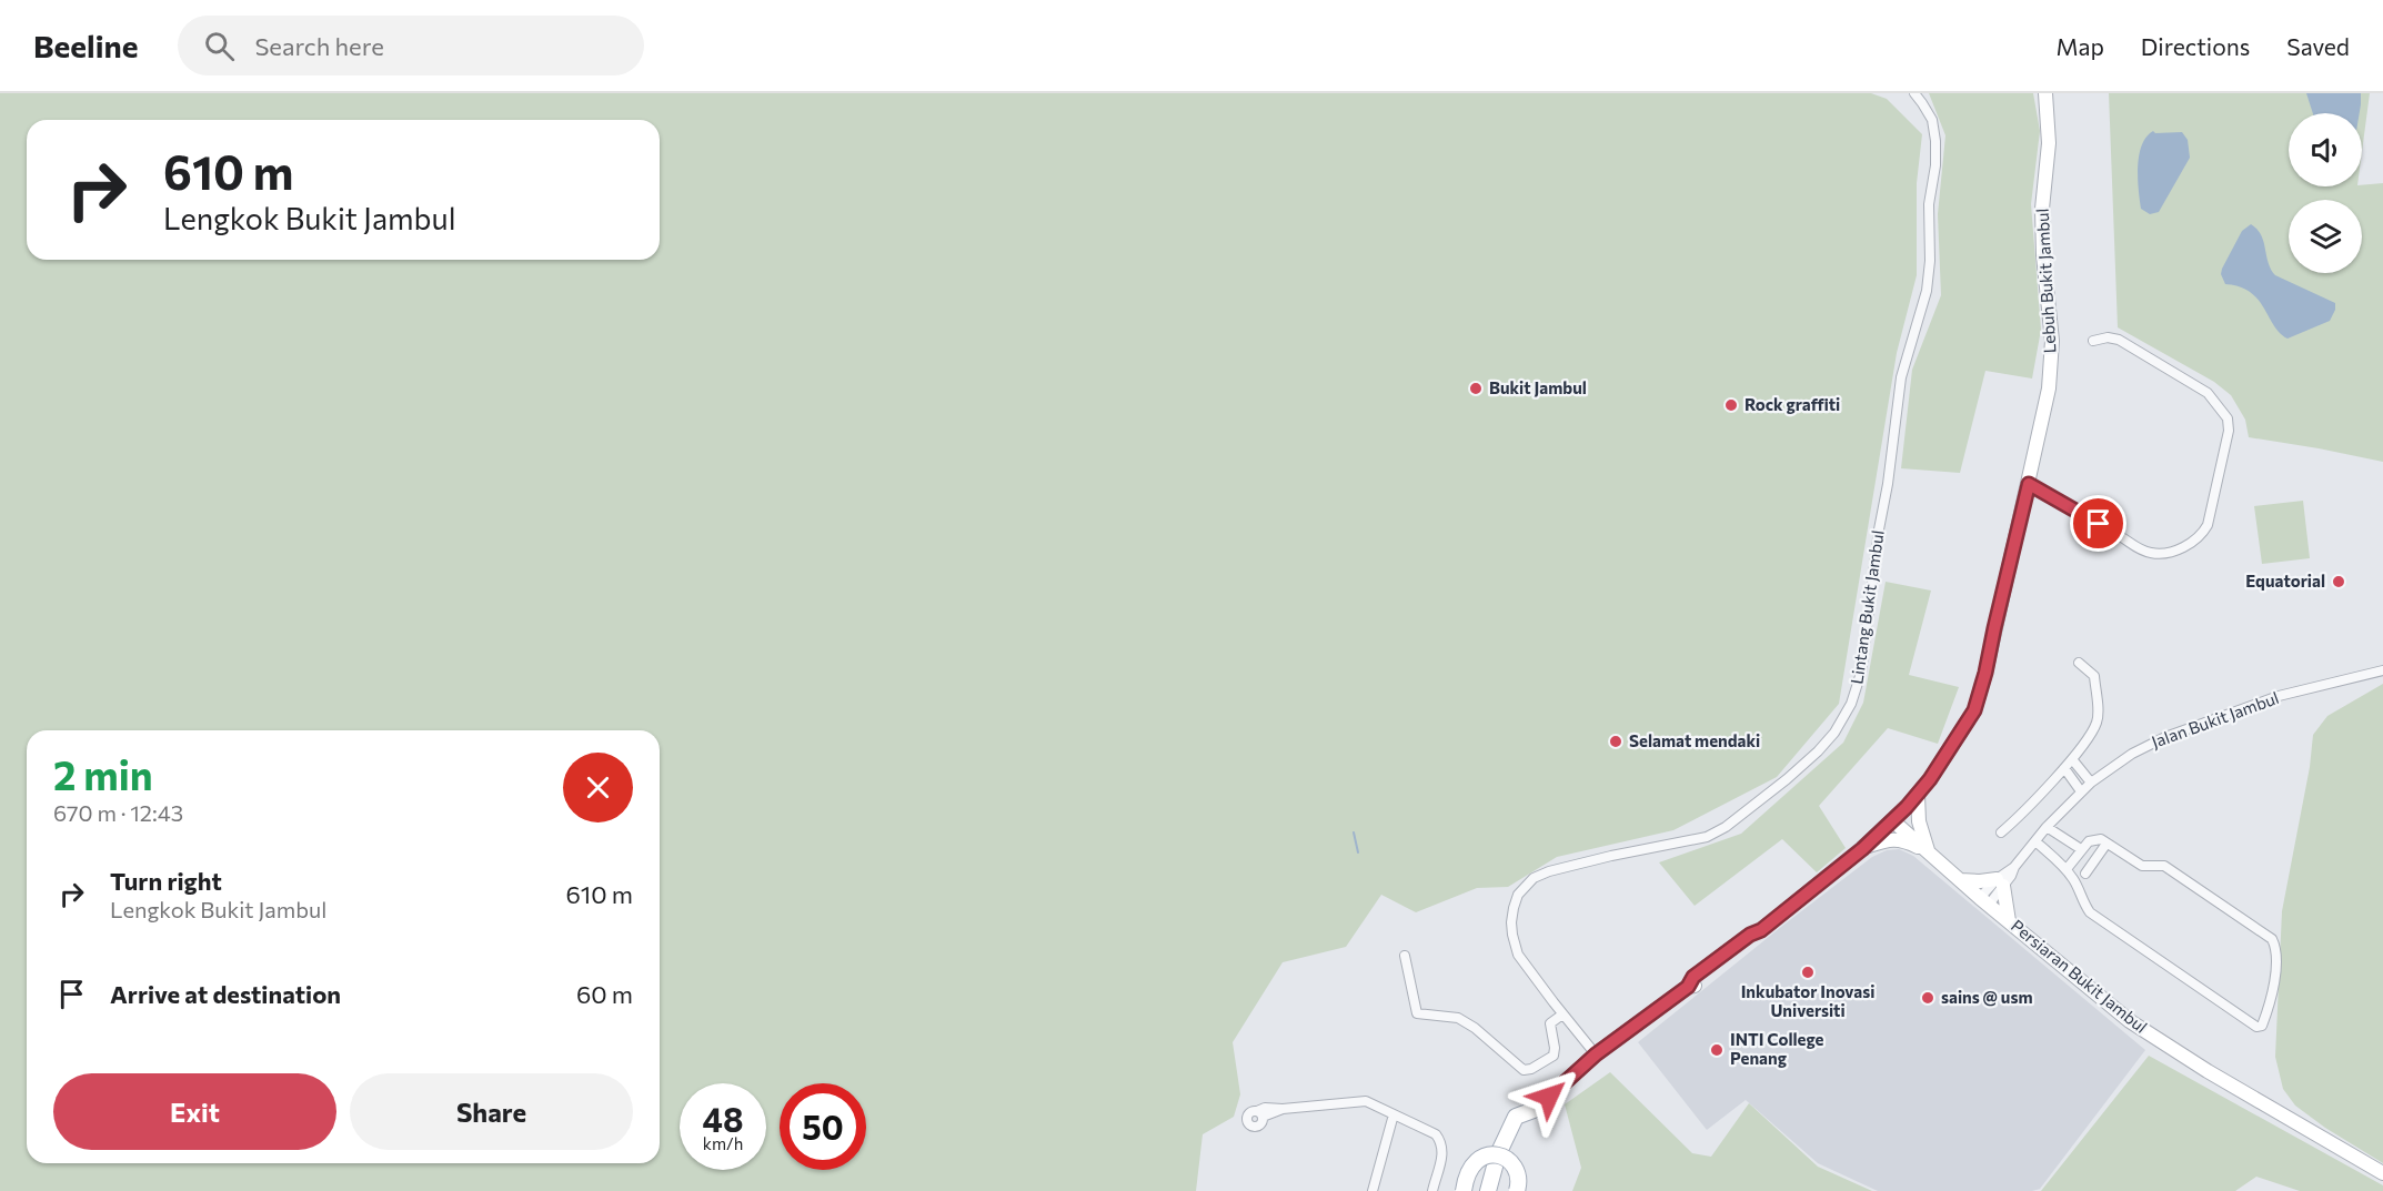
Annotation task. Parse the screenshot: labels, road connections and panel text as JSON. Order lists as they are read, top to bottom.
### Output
{
  "streets": {
    "main road": ["Lebuh Bukit Jambul", "Persiaran Bukit Jambul"],
    "street": ["Lintang Bukit Jambul", "Jalan Bukit Jambul"]
  },
  "crossings": [
    ["Lebuh Bukit Jambul", "Lintang Bukit Jambul"],
    ["Lebuh Bukit Jambul", "Persiaran Bukit Jambul"],
    ["Jalan Bukit Jambul", "Persiaran Bukit Jambul"]
  ],
  "places": [
    "Bukit Jambul",
    "Rock graffiti",
    "Equatorial",
    "Selamat mendaki",
    "Inkubator Inovasi Universiti",
    "sains @ usm",
    "INTI College Penang"
  ],
  "page": {
    "header": "Beeline",
    "search": "Search here",
    "nav": ["Map", "Directions", "Saved"],
    "turn": ["610 m", "Lengkok Bukit Jambul"],
    "heading": ["2 min", "670 m · 12:43"],
    "list": [
      {
        "name": "Turn right",
        "note": "Lengkok Bukit Jambul",
        "value": "610 m"
      },
      {
        "name": "Arrive at destination",
        "value": "60 m"
      }
    ],
    "buttons": ["Exit", "Share"],
    "speed": "48 km/h",
    "limit": "50"
  }
}
